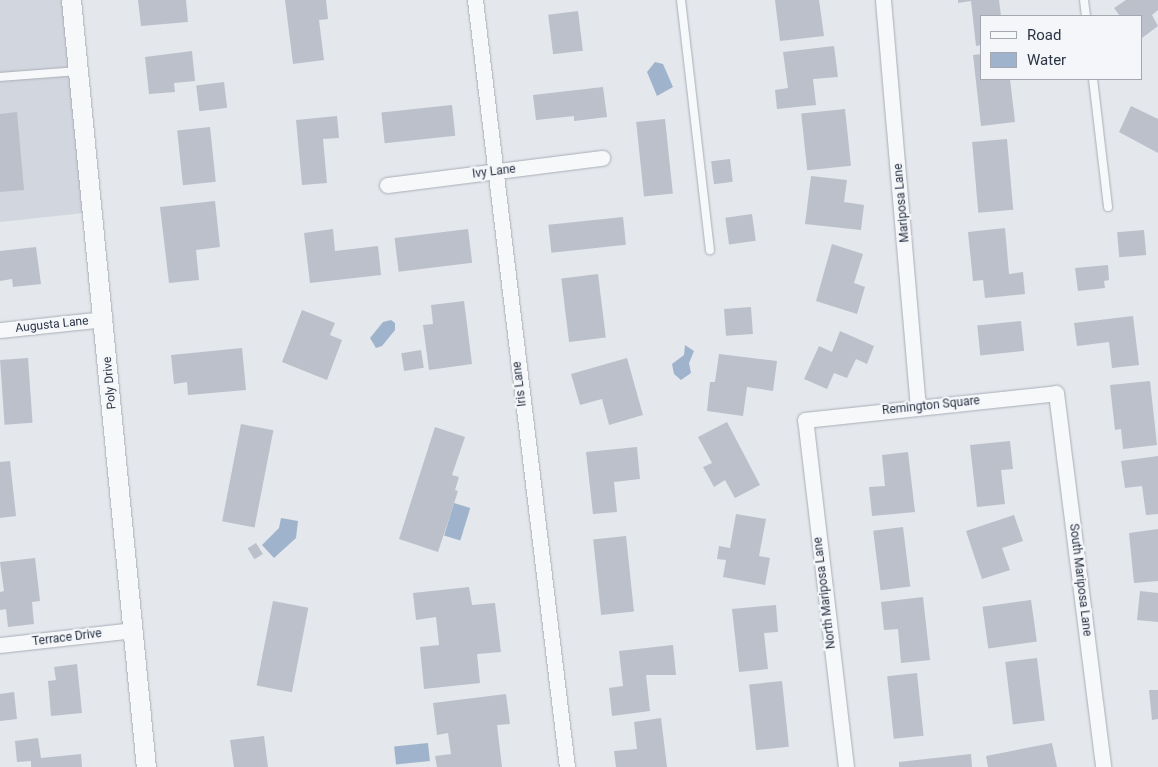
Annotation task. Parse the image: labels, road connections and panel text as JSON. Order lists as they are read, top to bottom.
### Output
{
  "streets": {
    "street": [
      "Ivy Lane",
      "Mariposa Lane",
      "Augusta Lane",
      "Poly Drive",
      "Iris Lane",
      "Remington Square",
      "South Mariposa Lane",
      "North Mariposa Lane",
      "Terrace Drive"
    ]
  },
  "crossings": [
    ["Ivy Lane", "Iris Lane"],
    ["Mariposa Lane", "Remington Square"],
    ["Augusta Lane", "Poly Drive"],
    ["Poly Drive", "Terrace Drive"],
    ["Remington Square", "South Mariposa Lane"],
    ["Remington Square", "North Mariposa Lane"]
  ],
  "legend": ["Road", "Water"]
}
